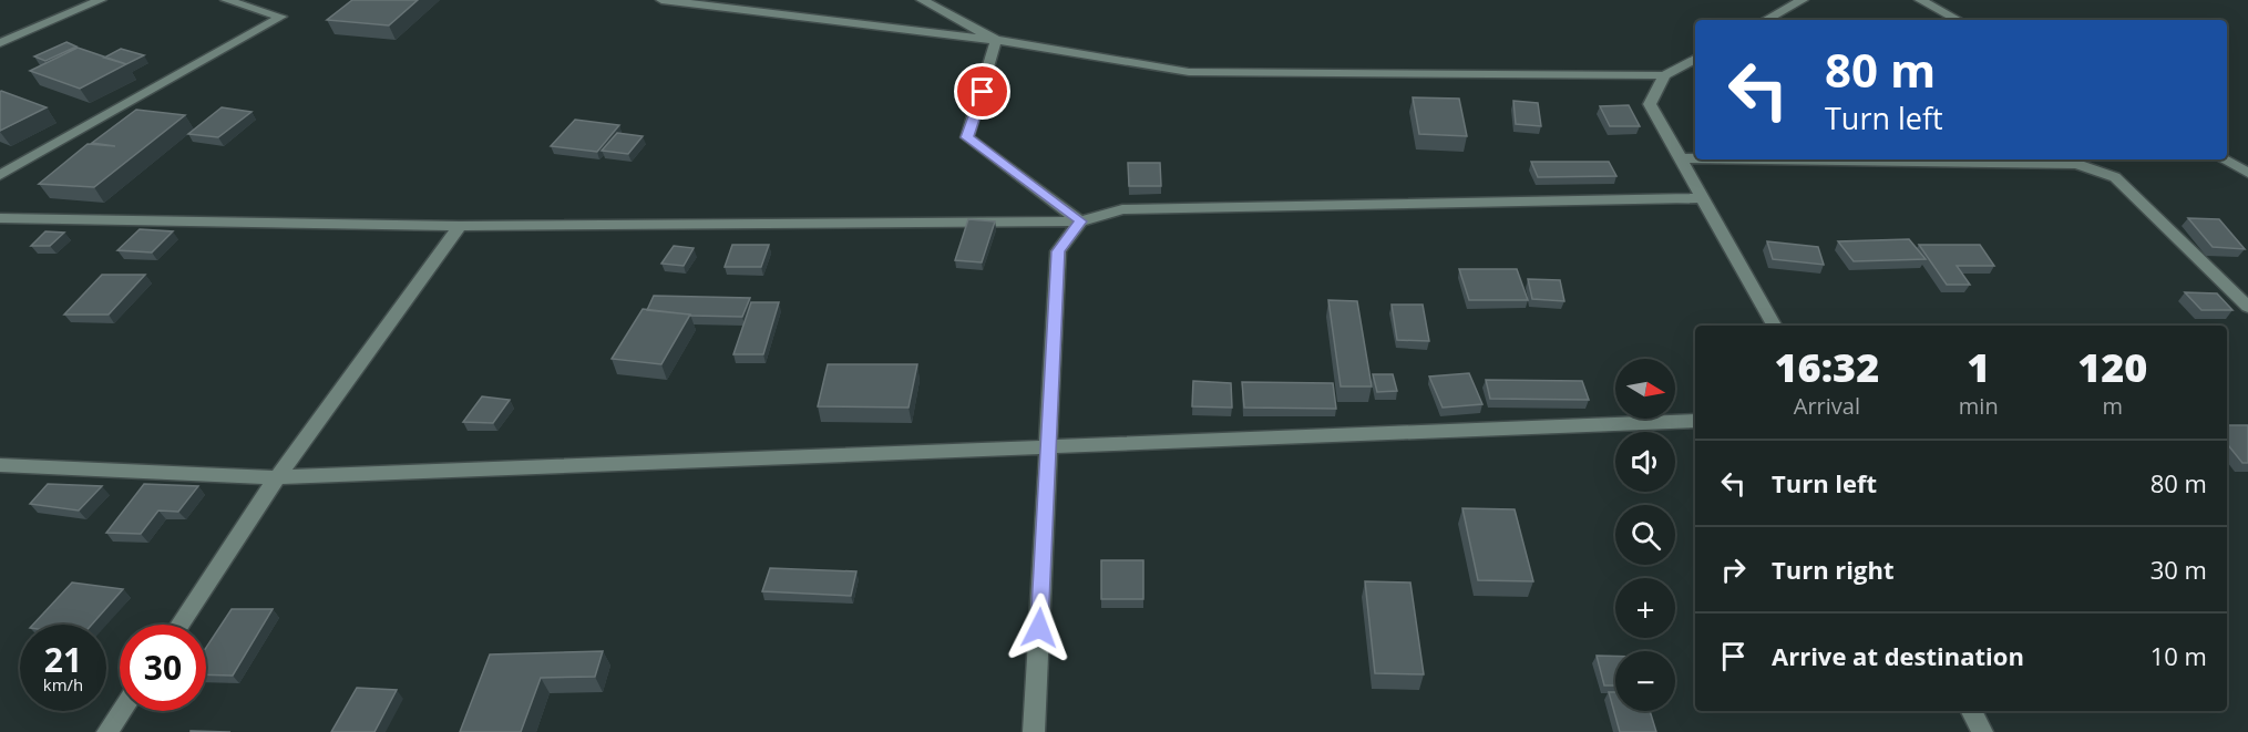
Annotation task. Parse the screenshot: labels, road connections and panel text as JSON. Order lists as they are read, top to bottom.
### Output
{
  "north": "right",
  "page": {
    "turn": ["80 m", "Turn left"],
    "eta": [
      "16:32",
      "Arrival",
      "1",
      "min",
      "120",
      "m"
    ],
    "map_buttons": ["+", "−"],
    "list": [
      {
        "name": "Turn left",
        "value": "80 m"
      },
      {
        "name": "Turn right",
        "value": "30 m"
      },
      {
        "name": "Arrive at destination",
        "value": "10 m"
      }
    ],
    "speed": "21 km/h",
    "limit": "30"
  }
}
